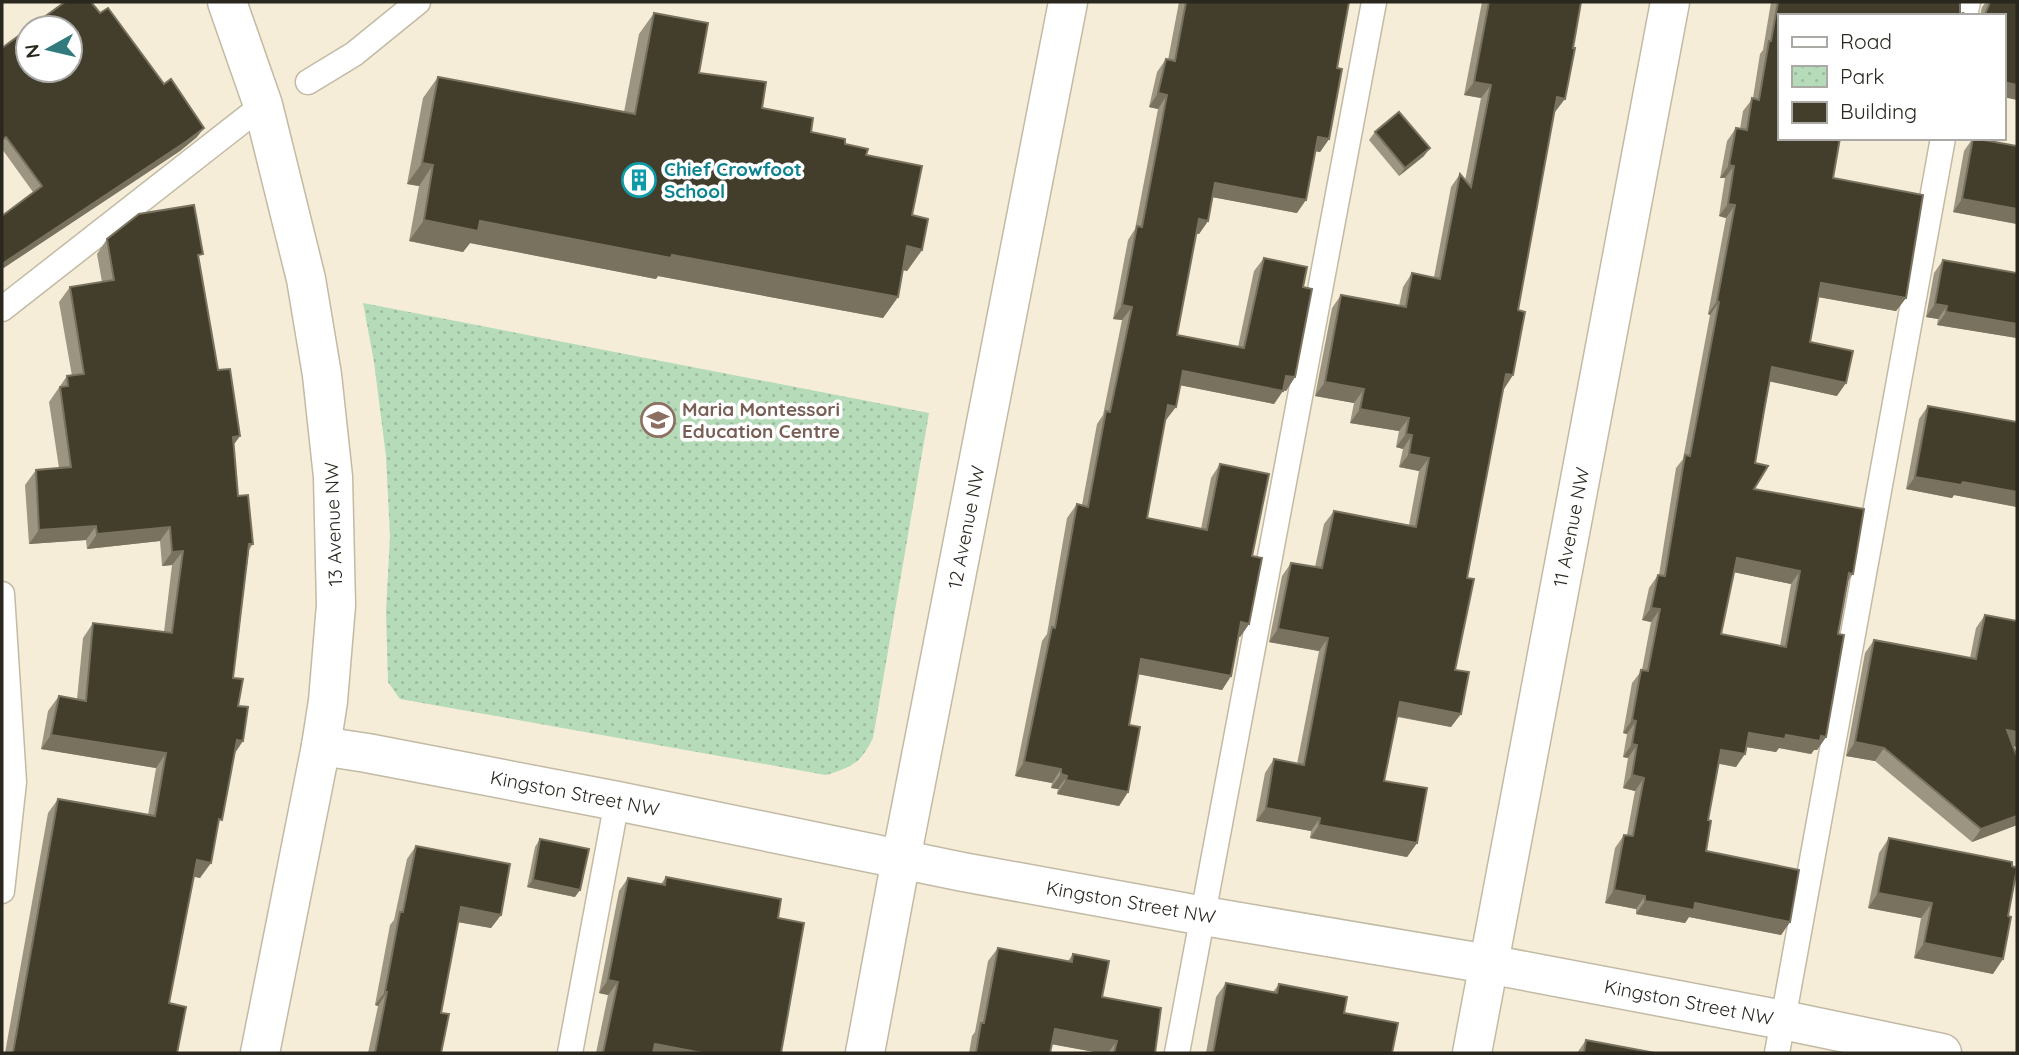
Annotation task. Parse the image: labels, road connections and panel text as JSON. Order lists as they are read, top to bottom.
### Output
{
  "streets": {
    "street": [
      "13 Avenue NW",
      "12 Avenue NW",
      "11 Avenue NW",
      "Kingston Street NW"
    ]
  },
  "crossings": [
    ["13 Avenue NW", "Kingston Street NW"],
    ["12 Avenue NW", "Kingston Street NW"],
    ["11 Avenue NW", "Kingston Street NW"]
  ],
  "places": {
    "building": ["Chief Crowfoot School"],
    "school or university": ["Maria Montessori Education Centre"]
  },
  "legend": ["Road", "Park", "Building"],
  "north": "left"
}
